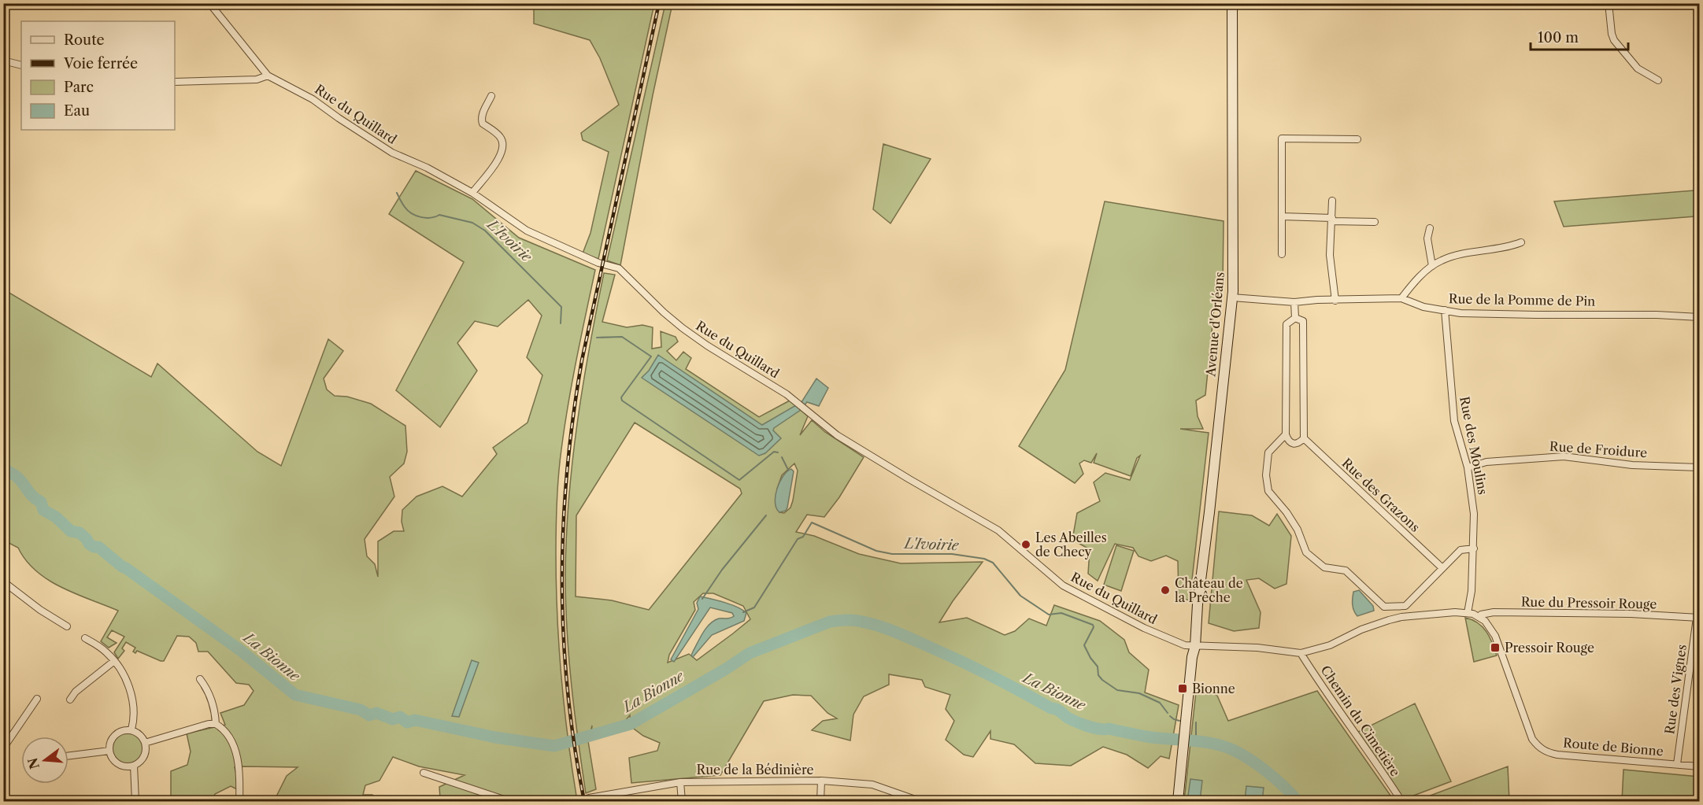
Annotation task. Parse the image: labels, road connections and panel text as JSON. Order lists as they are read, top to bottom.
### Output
{
  "streets": {
    "main road": ["Avenue d'Orléans"],
    "street": [
      "Rue du Quillard",
      "Rue de la Pomme de Pin",
      "Rue des Moulins",
      "Rue de Froidure",
      "Rue des Grazons",
      "Rue du Pressoir Rouge",
      "Rue des Vignes",
      "Chemin du Cimetière",
      "Route de Bionne",
      "Rue de la Bédinière"
    ]
  },
  "crossings": [
    ["Rue du Quillard", "Avenue d'Orléans"],
    ["Rue de la Pomme de Pin", "Avenue d'Orléans"],
    ["Rue de la Pomme de Pin", "Rue des Moulins"],
    ["Rue des Moulins", "Rue de Froidure"],
    ["Rue du Pressoir Rouge", "Rue des Vignes"],
    ["Rue du Pressoir Rouge", "Route de Bionne"],
    ["Rue des Vignes", "Route de Bionne"]
  ],
  "water": ["L'Ivoirie", "La Bionne"],
  "places": {
    "other": ["Les Abeilles de Checy", "Château de la Prêche"],
    "transit": ["Pressoir Rouge", "Bionne"]
  },
  "legend": [
    "Route",
    "Voie ferrée",
    "Parc",
    "Eau"
  ],
  "scale_bar": "100 m",
  "north": "left"
}
